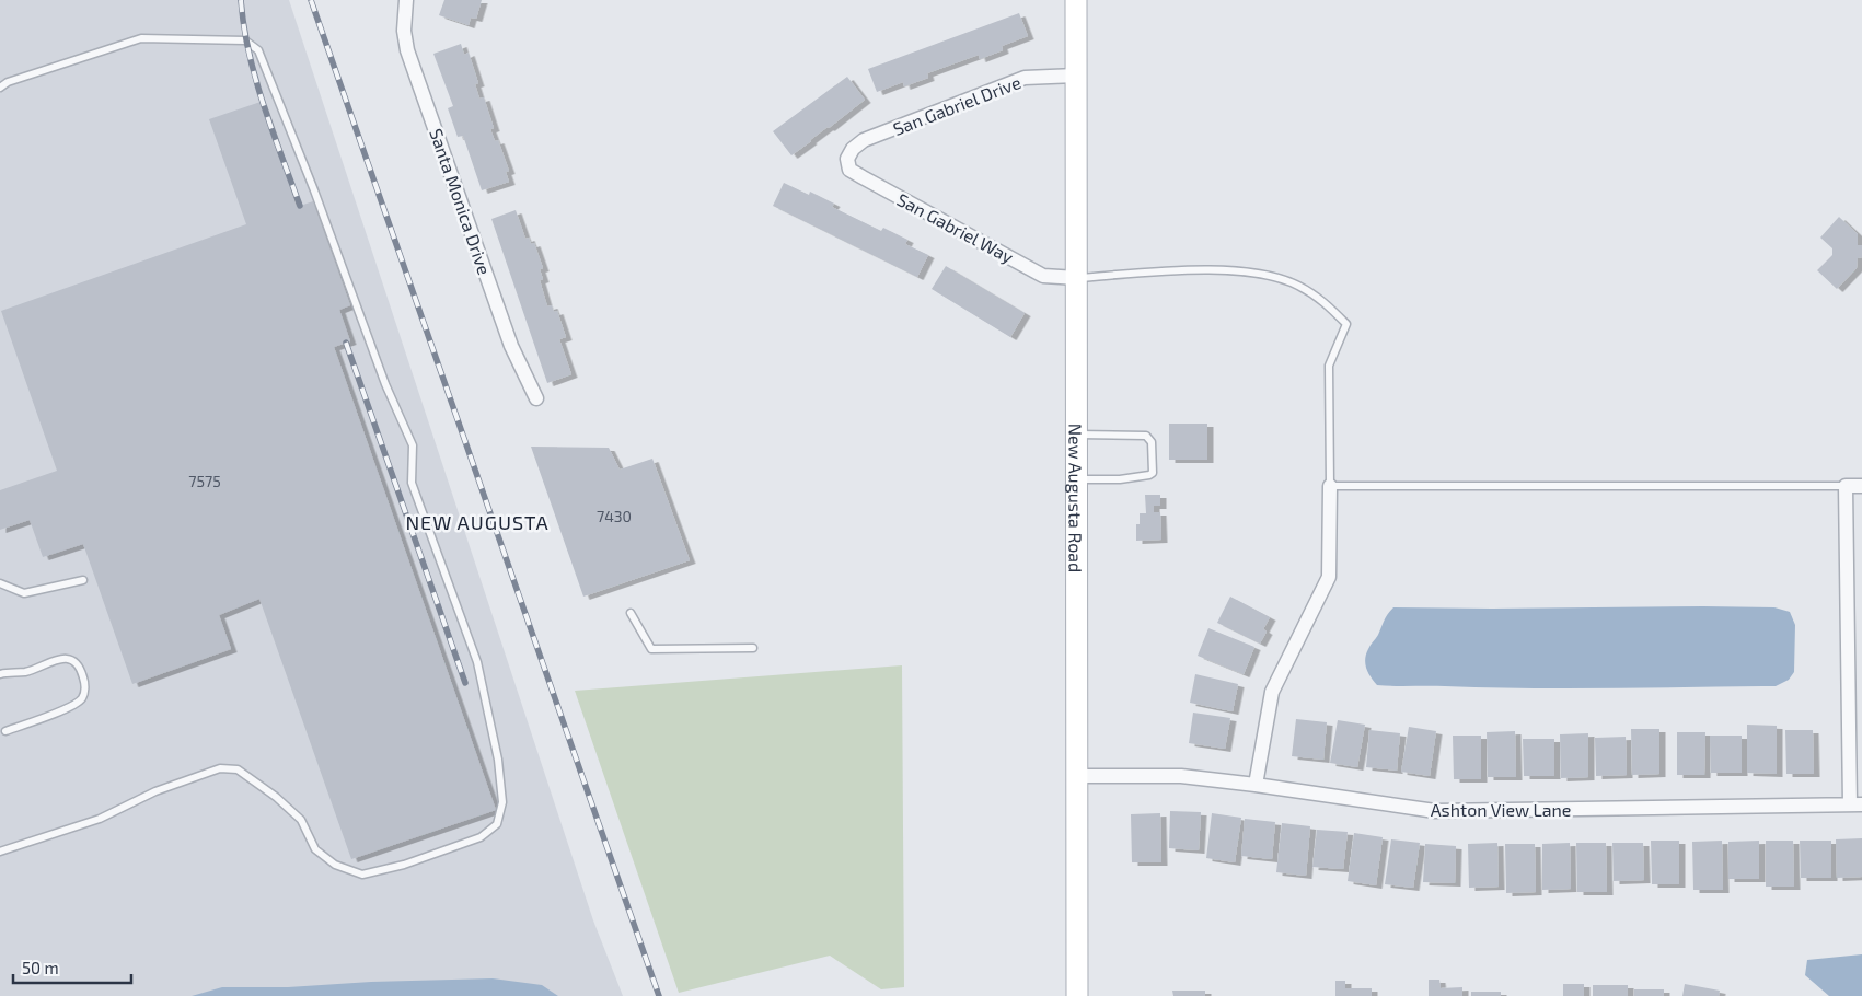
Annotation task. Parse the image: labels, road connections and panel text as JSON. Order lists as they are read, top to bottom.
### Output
{
  "streets": {
    "street": [
      "San Gabriel Drive",
      "Santa Monica Drive",
      "San Gabriel Way",
      "New Augusta Road",
      "Ashton View Lane"
    ]
  },
  "crossings": [
    ["San Gabriel Drive", "San Gabriel Way"],
    ["San Gabriel Drive", "New Augusta Road"],
    ["San Gabriel Way", "New Augusta Road"],
    ["New Augusta Road", "Ashton View Lane"]
  ],
  "districts": ["NEW AUGUSTA"],
  "house_numbers": ["7575", "7430"],
  "scale_bar": "50 m"
}
